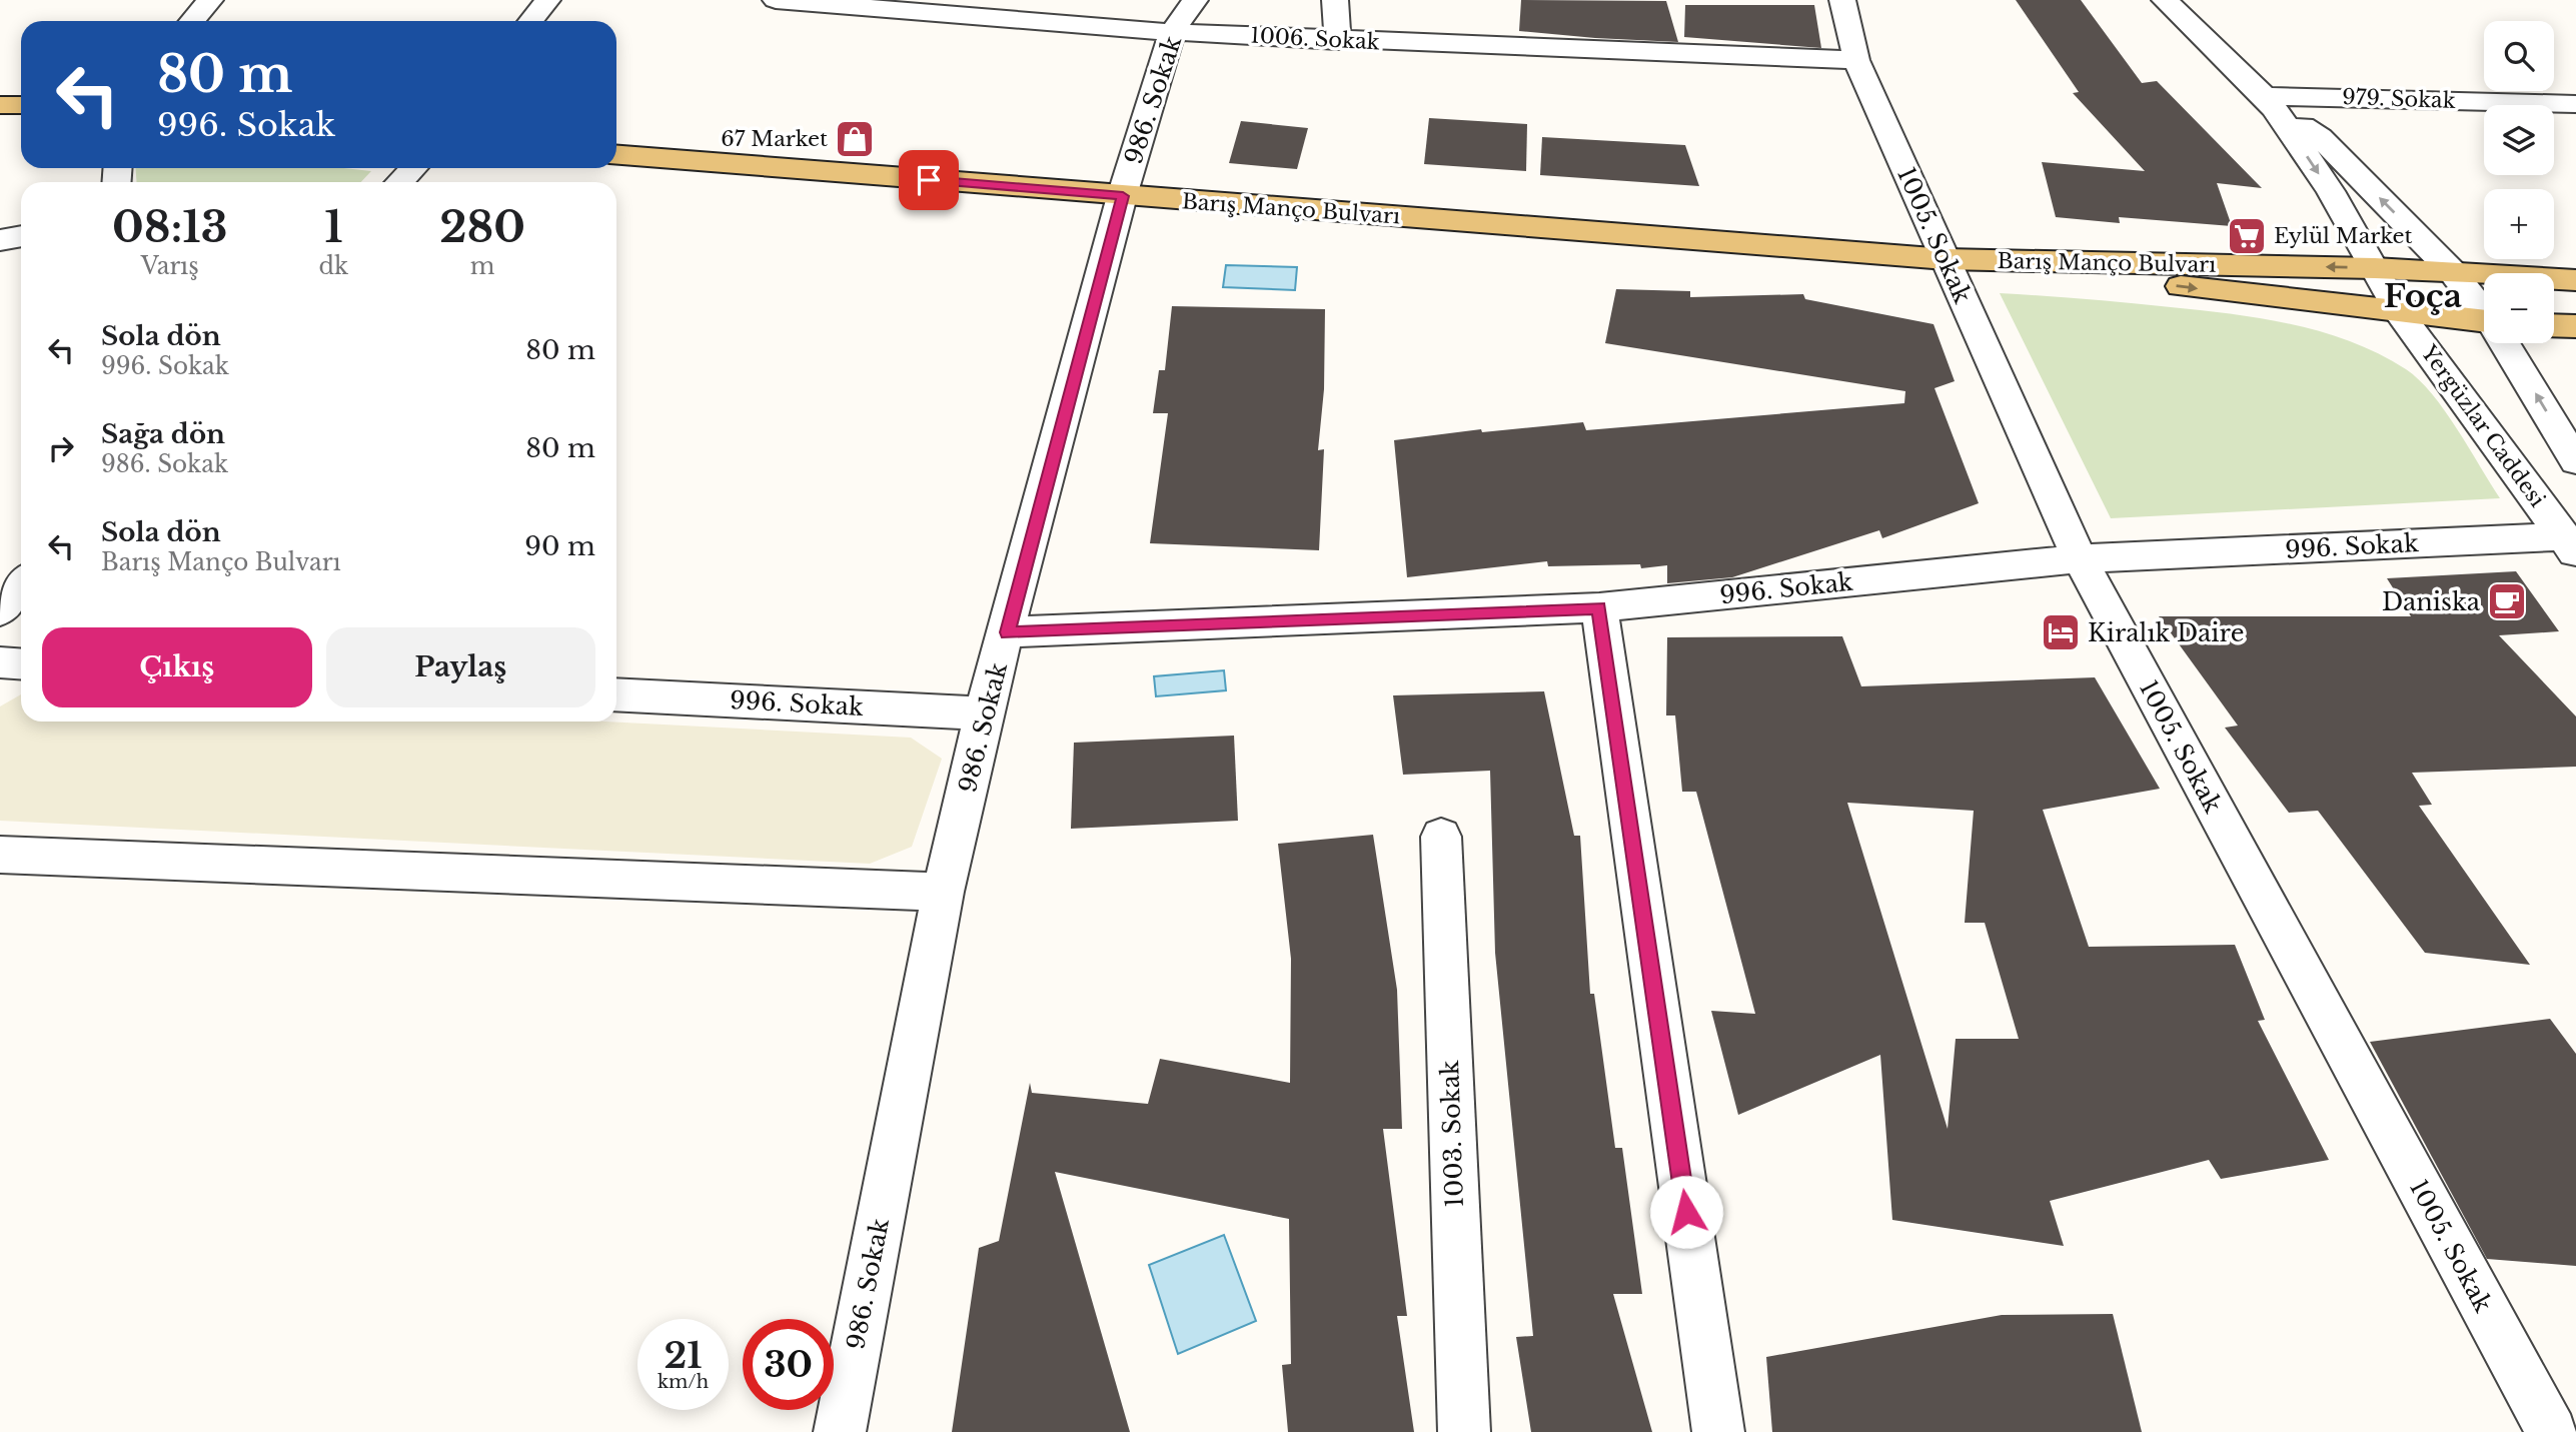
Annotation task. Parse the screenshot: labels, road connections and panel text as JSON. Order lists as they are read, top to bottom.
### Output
{
  "streets": {
    "main road": ["Barış Manço Bulvarı"],
    "street": [
      "1006. Sokak",
      "979. Sokak",
      "986. Sokak",
      "1005. Sokak",
      "Yergüzlar Caddesi",
      "996. Sokak",
      "1003. Sokak"
    ]
  },
  "crossings": [
    ["1006. Sokak", "986. Sokak"],
    ["1006. Sokak", "1005. Sokak"],
    ["979. Sokak", "Yergüzlar Caddesi"],
    ["986. Sokak", "Barış Manço Bulvarı"],
    ["986. Sokak", "996. Sokak"],
    ["Barış Manço Bulvarı", "1005. Sokak"],
    ["Barış Manço Bulvarı", "Yergüzlar Caddesi"],
    ["1005. Sokak", "996. Sokak"],
    ["Yergüzlar Caddesi", "996. Sokak"]
  ],
  "districts": ["Foça"],
  "places": {
    "shop": ["67 Market"],
    "supermarket": ["Eylül Market"],
    "cafe": ["Daniska"],
    "hotel": ["Kiralık Daire"]
  },
  "page": {
    "map_buttons": ["+", "−"],
    "turn": ["80 m", "996. Sokak"],
    "eta": [
      "08:13",
      "Varış",
      "1",
      "dk",
      "280",
      "m"
    ],
    "list": [
      {
        "name": "Sola dön",
        "note": "996. Sokak",
        "value": "80 m"
      },
      {
        "name": "Sağa dön",
        "note": "986. Sokak",
        "value": "80 m"
      },
      {
        "name": "Sola dön",
        "note": "Barış Manço Bulvarı",
        "value": "90 m"
      }
    ],
    "buttons": ["Çıkış", "Paylaş"],
    "speed": "21 km/h",
    "limit": "30"
  }
}
